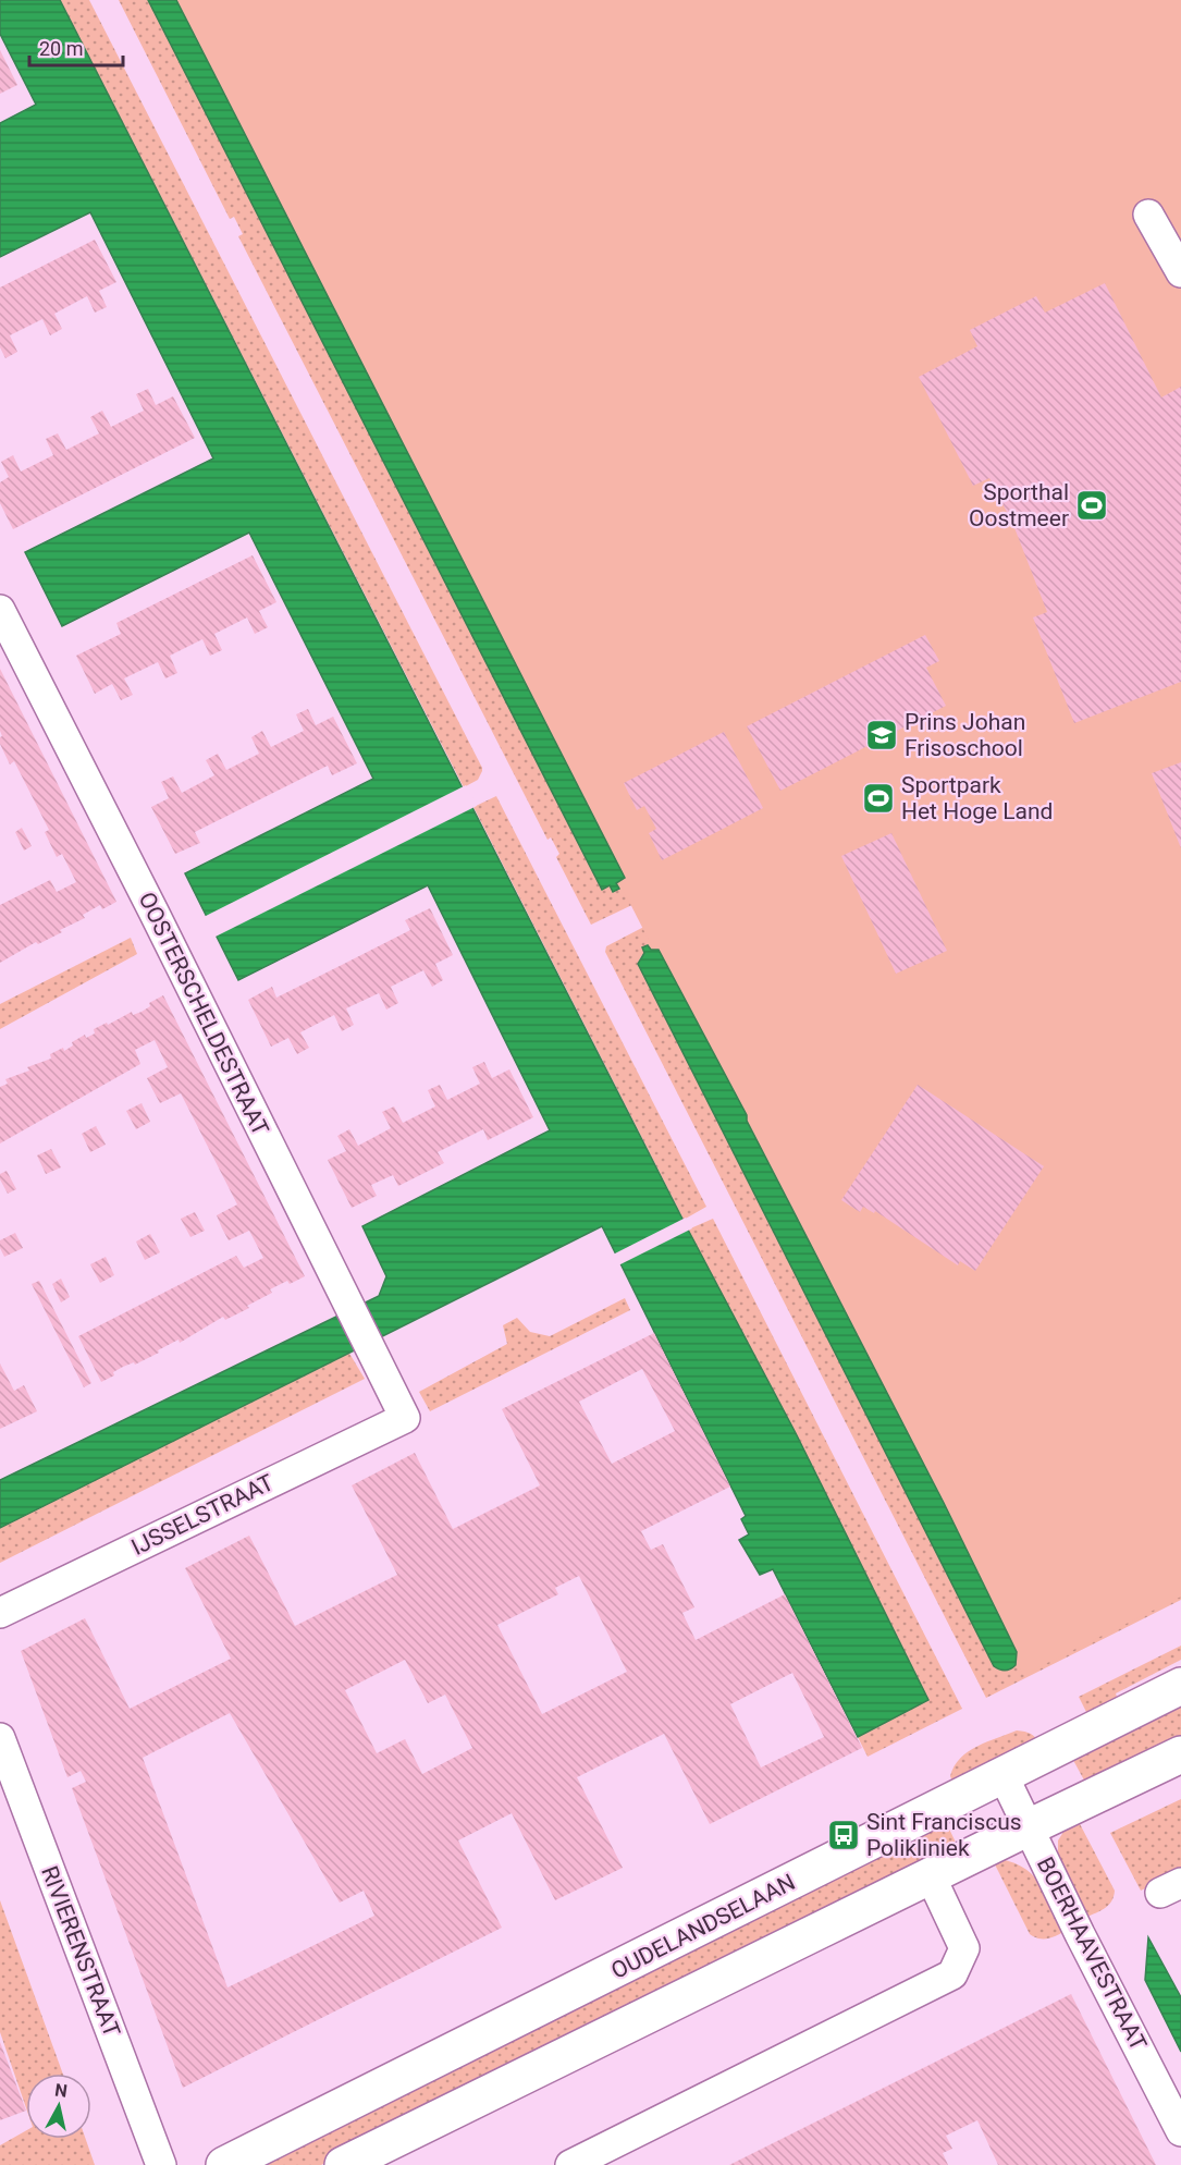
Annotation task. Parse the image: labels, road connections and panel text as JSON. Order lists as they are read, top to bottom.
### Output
{
  "streets": {
    "street": [
      "OOSTERSCHELDESTRAAT",
      "IJSSELSTRAAT",
      "OUDELANDSELAAN",
      "RIVIERENSTRAAT",
      "BOERHAAVESTRAAT"
    ]
  },
  "crossings": [
    ["OOSTERSCHELDESTRAAT", "IJSSELSTRAAT"],
    ["OUDELANDSELAAN", "BOERHAAVESTRAAT"]
  ],
  "places": {
    "sports": ["Sporthal Oostmeer", "Sportpark Het Hoge Land"],
    "school or university": ["Prins Johan Frisoschool"],
    "bus stop": ["Sint Franciscus Polikliniek"]
  },
  "scale_bar": "20 m",
  "north": "top"
}
